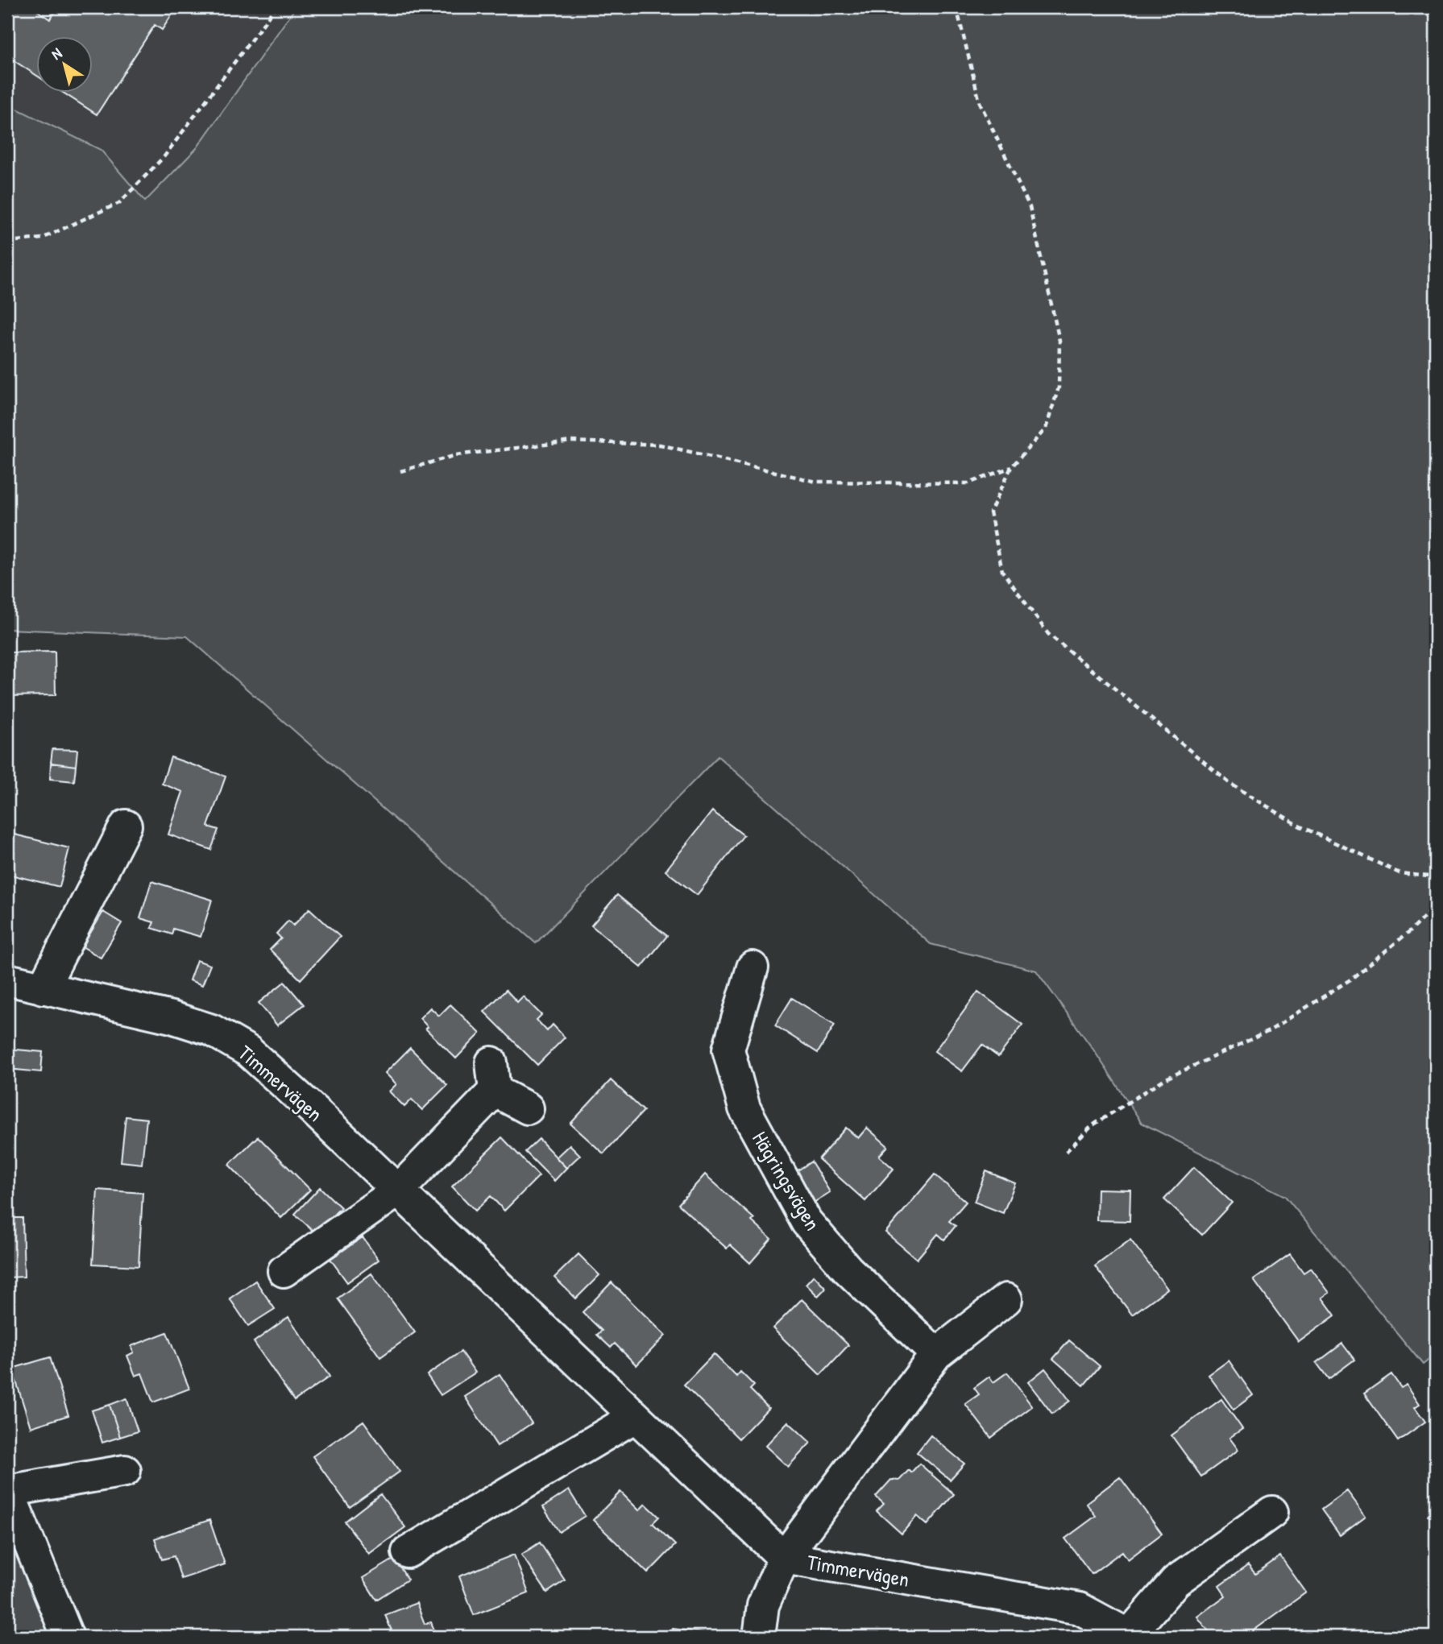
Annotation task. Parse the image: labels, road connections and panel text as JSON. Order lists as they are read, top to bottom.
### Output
{
  "streets": {
    "street": ["Timmervägen", "Hägringsvägen"]
  },
  "north": "top left"
}
